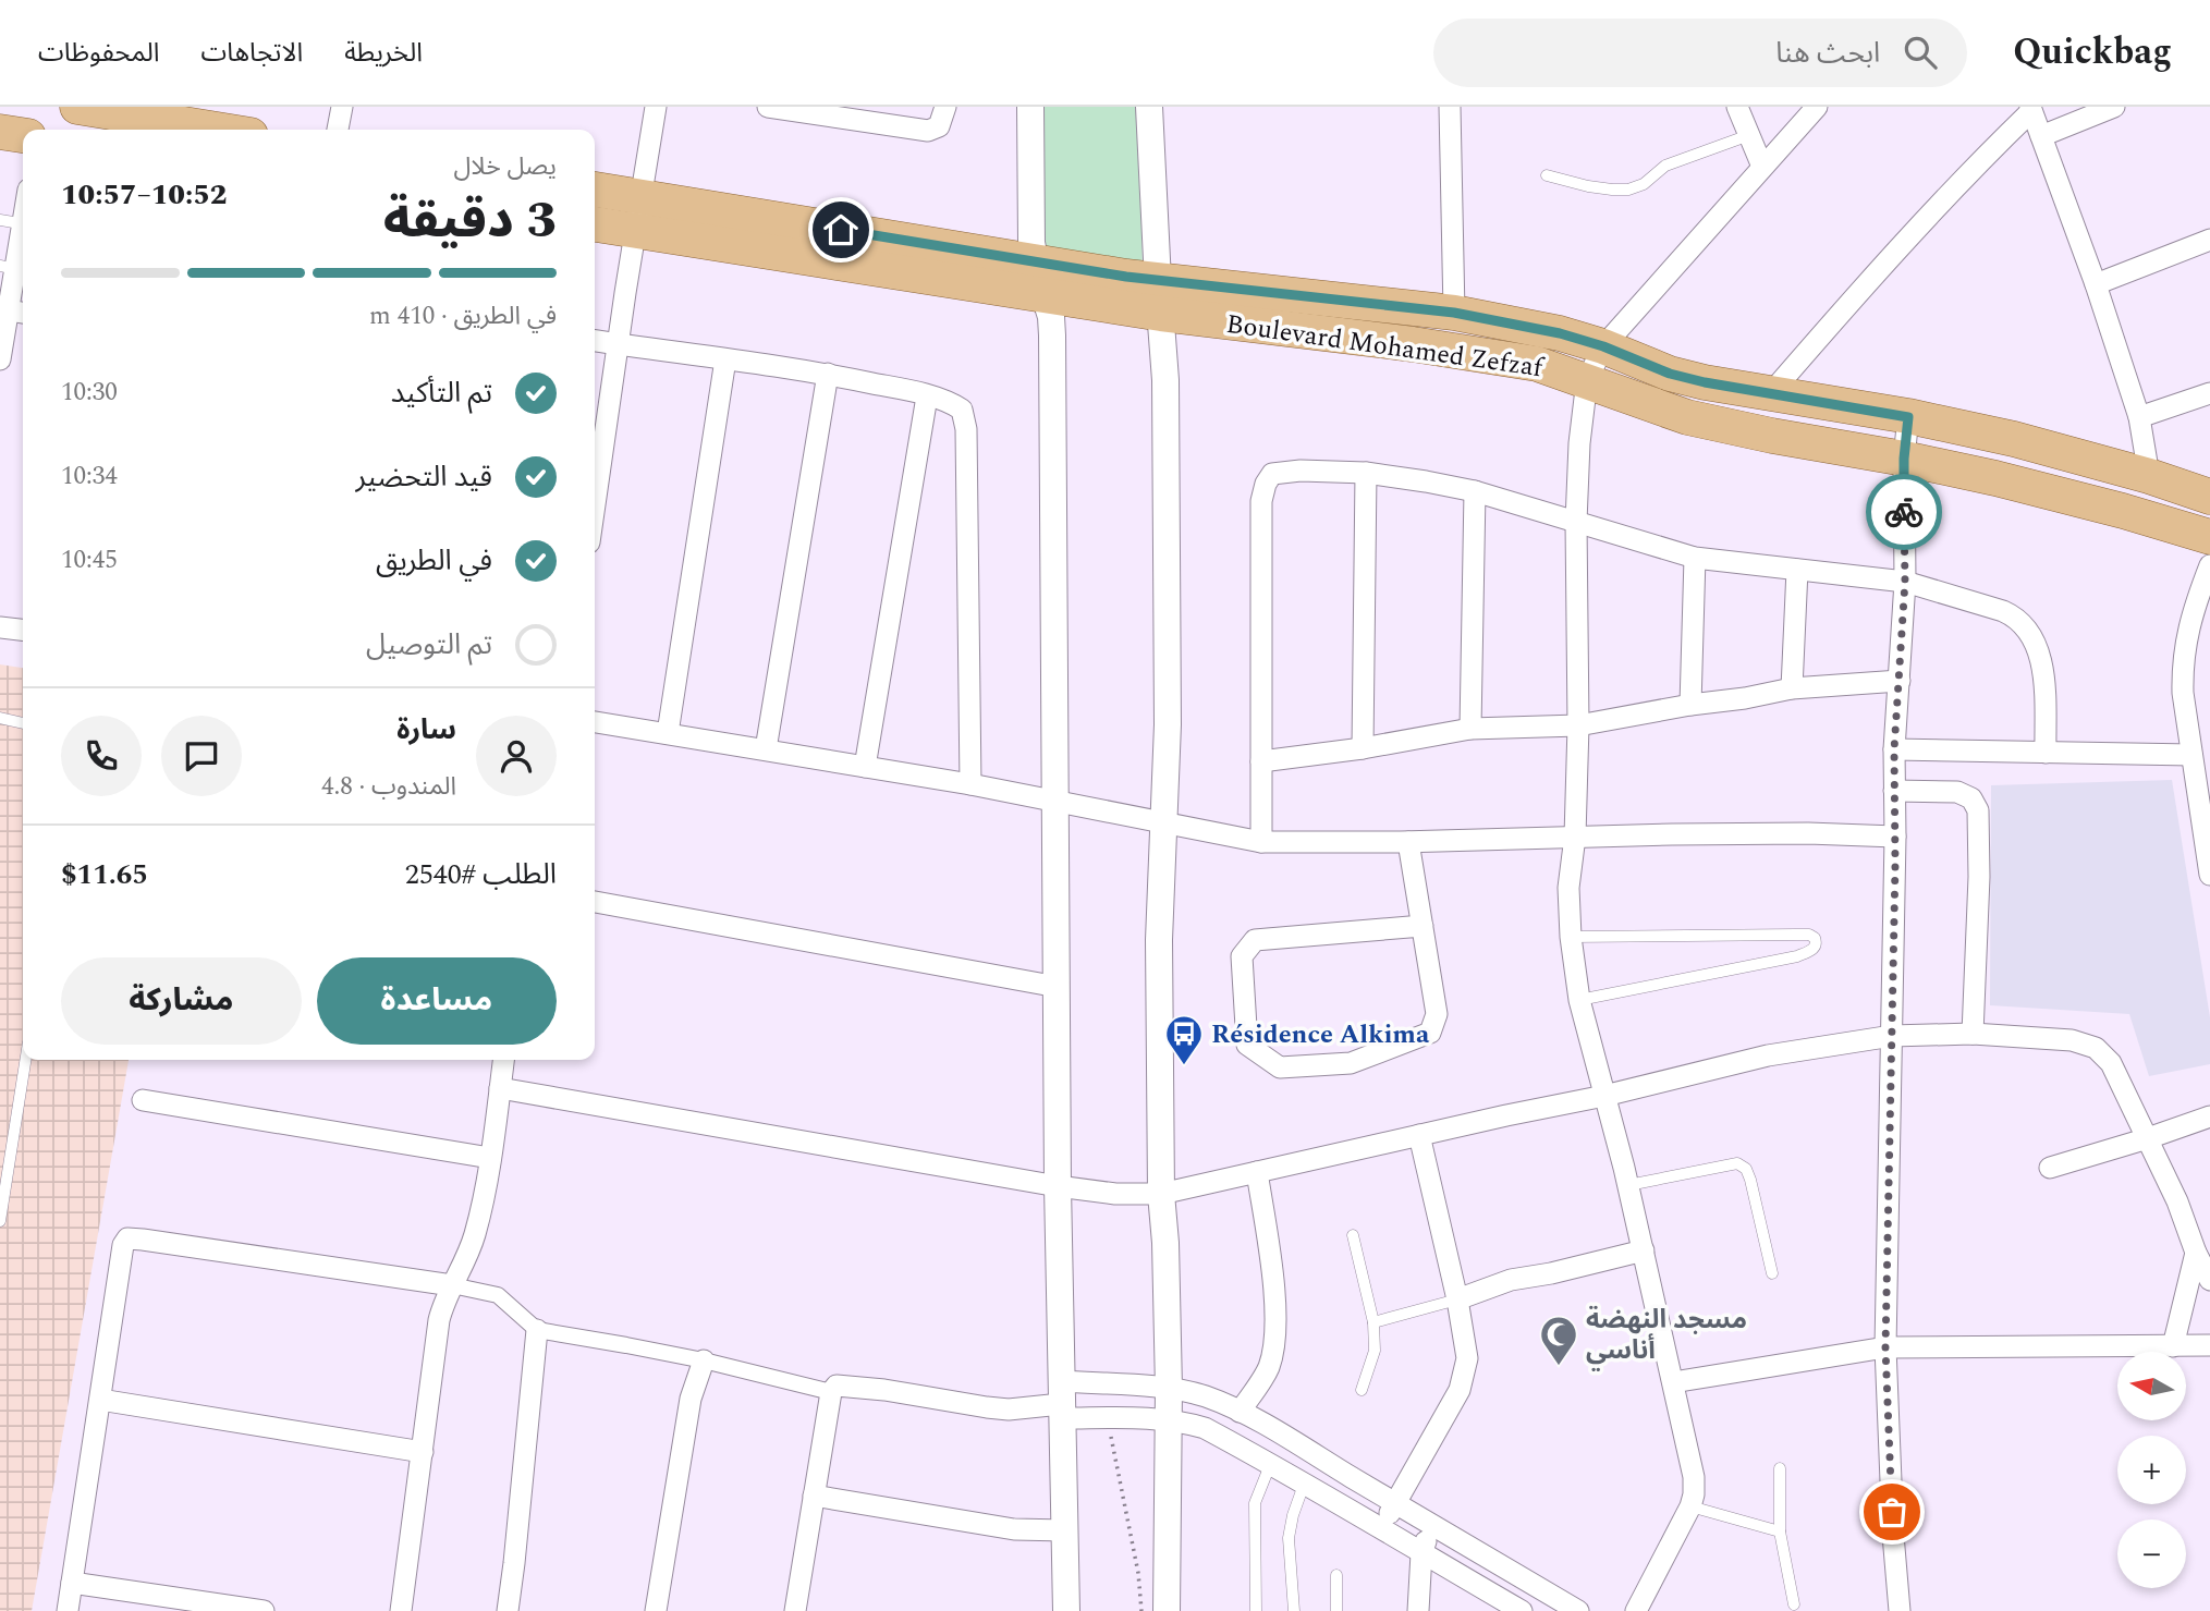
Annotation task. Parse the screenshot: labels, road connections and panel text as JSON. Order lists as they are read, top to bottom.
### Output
{
  "streets": {
    "main road": ["Boulevard Mohamed Zefzaf"]
  },
  "places": {
    "bus stop": ["Résidence Alkima"],
    "mosque": ["مسجد النهضة أناسي"]
  },
  "north": "left",
  "page": {
    "header": "Quickbag",
    "search": "ابحث هنا",
    "nav": ["الخريطة", "الاتجاهات", "المحفوظات"],
    "heading": ["3 دقيقة", "يصل خلال", "10:52–10:57"],
    "panel": [
      "سارة",
      "المندوب · 4.8",
      "الطلب #2540",
      "$11.65"
    ],
    "bar": "في الطريق · 410 m",
    "list": [
      ["تم التأكيد", "10:30"],
      ["قيد التحضير", "10:34"],
      ["في الطريق", "10:45"],
      "تم التوصيل"
    ],
    "buttons": ["مساعدة", "مشاركة"],
    "map_buttons": ["+", "−"]
  }
}
